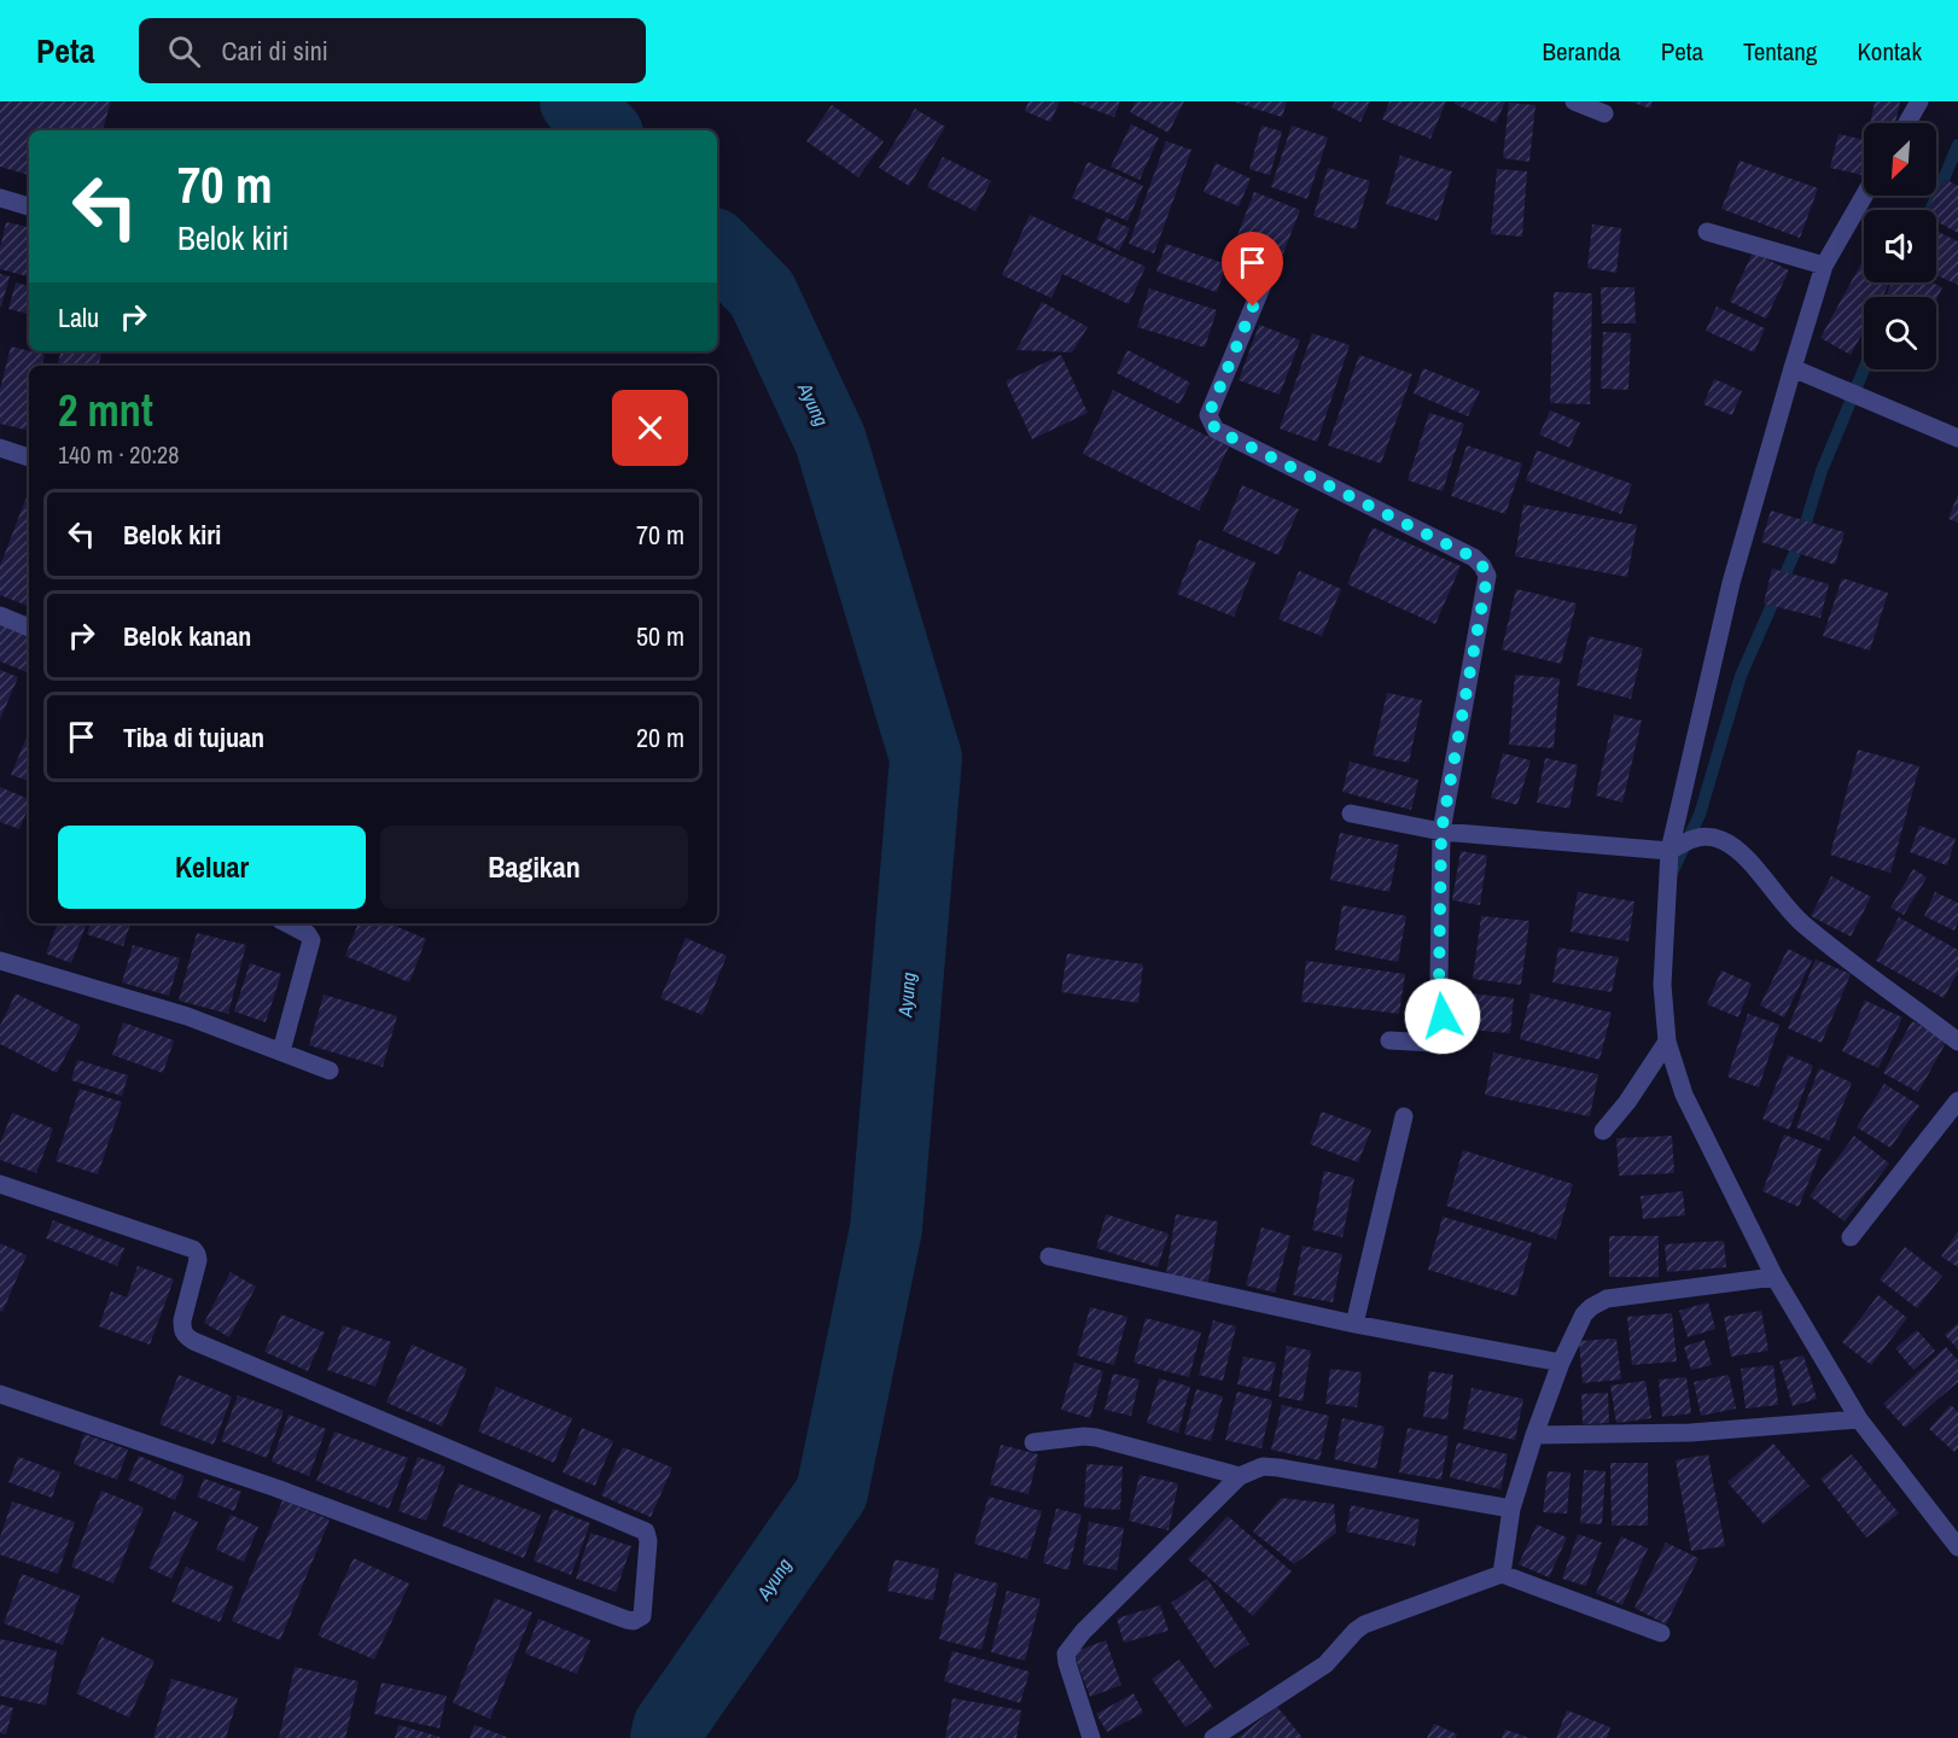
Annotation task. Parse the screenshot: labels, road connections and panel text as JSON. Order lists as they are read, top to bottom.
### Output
{
  "water": ["Ayung"],
  "north": "bottom left",
  "page": {
    "header": "Peta",
    "search": "Cari di sini",
    "nav": [
      "Beranda",
      "Peta",
      "Tentang",
      "Kontak"
    ],
    "turn": ["70 m", "Belok kiri"],
    "then": "Lalu",
    "heading": ["2 mnt", "140 m · 20:28"],
    "list": [
      {
        "name": "Belok kiri",
        "value": "70 m"
      },
      {
        "name": "Belok kanan",
        "value": "50 m"
      },
      {
        "name": "Tiba di tujuan",
        "value": "20 m"
      }
    ],
    "buttons": ["Keluar", "Bagikan"]
  }
}
